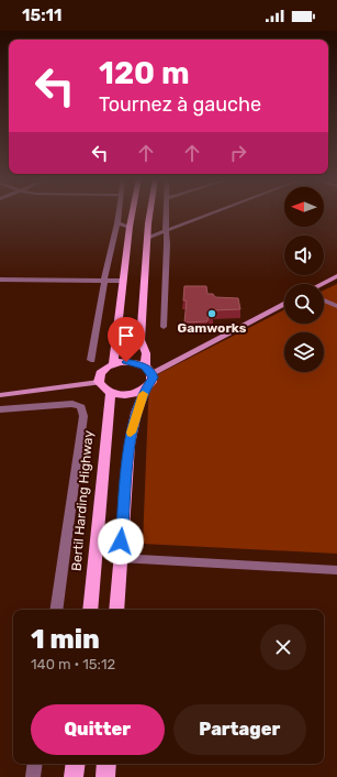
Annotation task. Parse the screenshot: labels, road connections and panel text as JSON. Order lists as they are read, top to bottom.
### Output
{
  "streets": {
    "main road": ["Bertil Harding Highway"]
  },
  "places": ["Gamworks"],
  "north": "left",
  "page": {
    "status": "15:11",
    "turn": ["120 m", "Tournez à gauche"],
    "heading": ["1 min", "140 m · 15:12"],
    "buttons": ["Quitter", "Partager"]
  }
}
